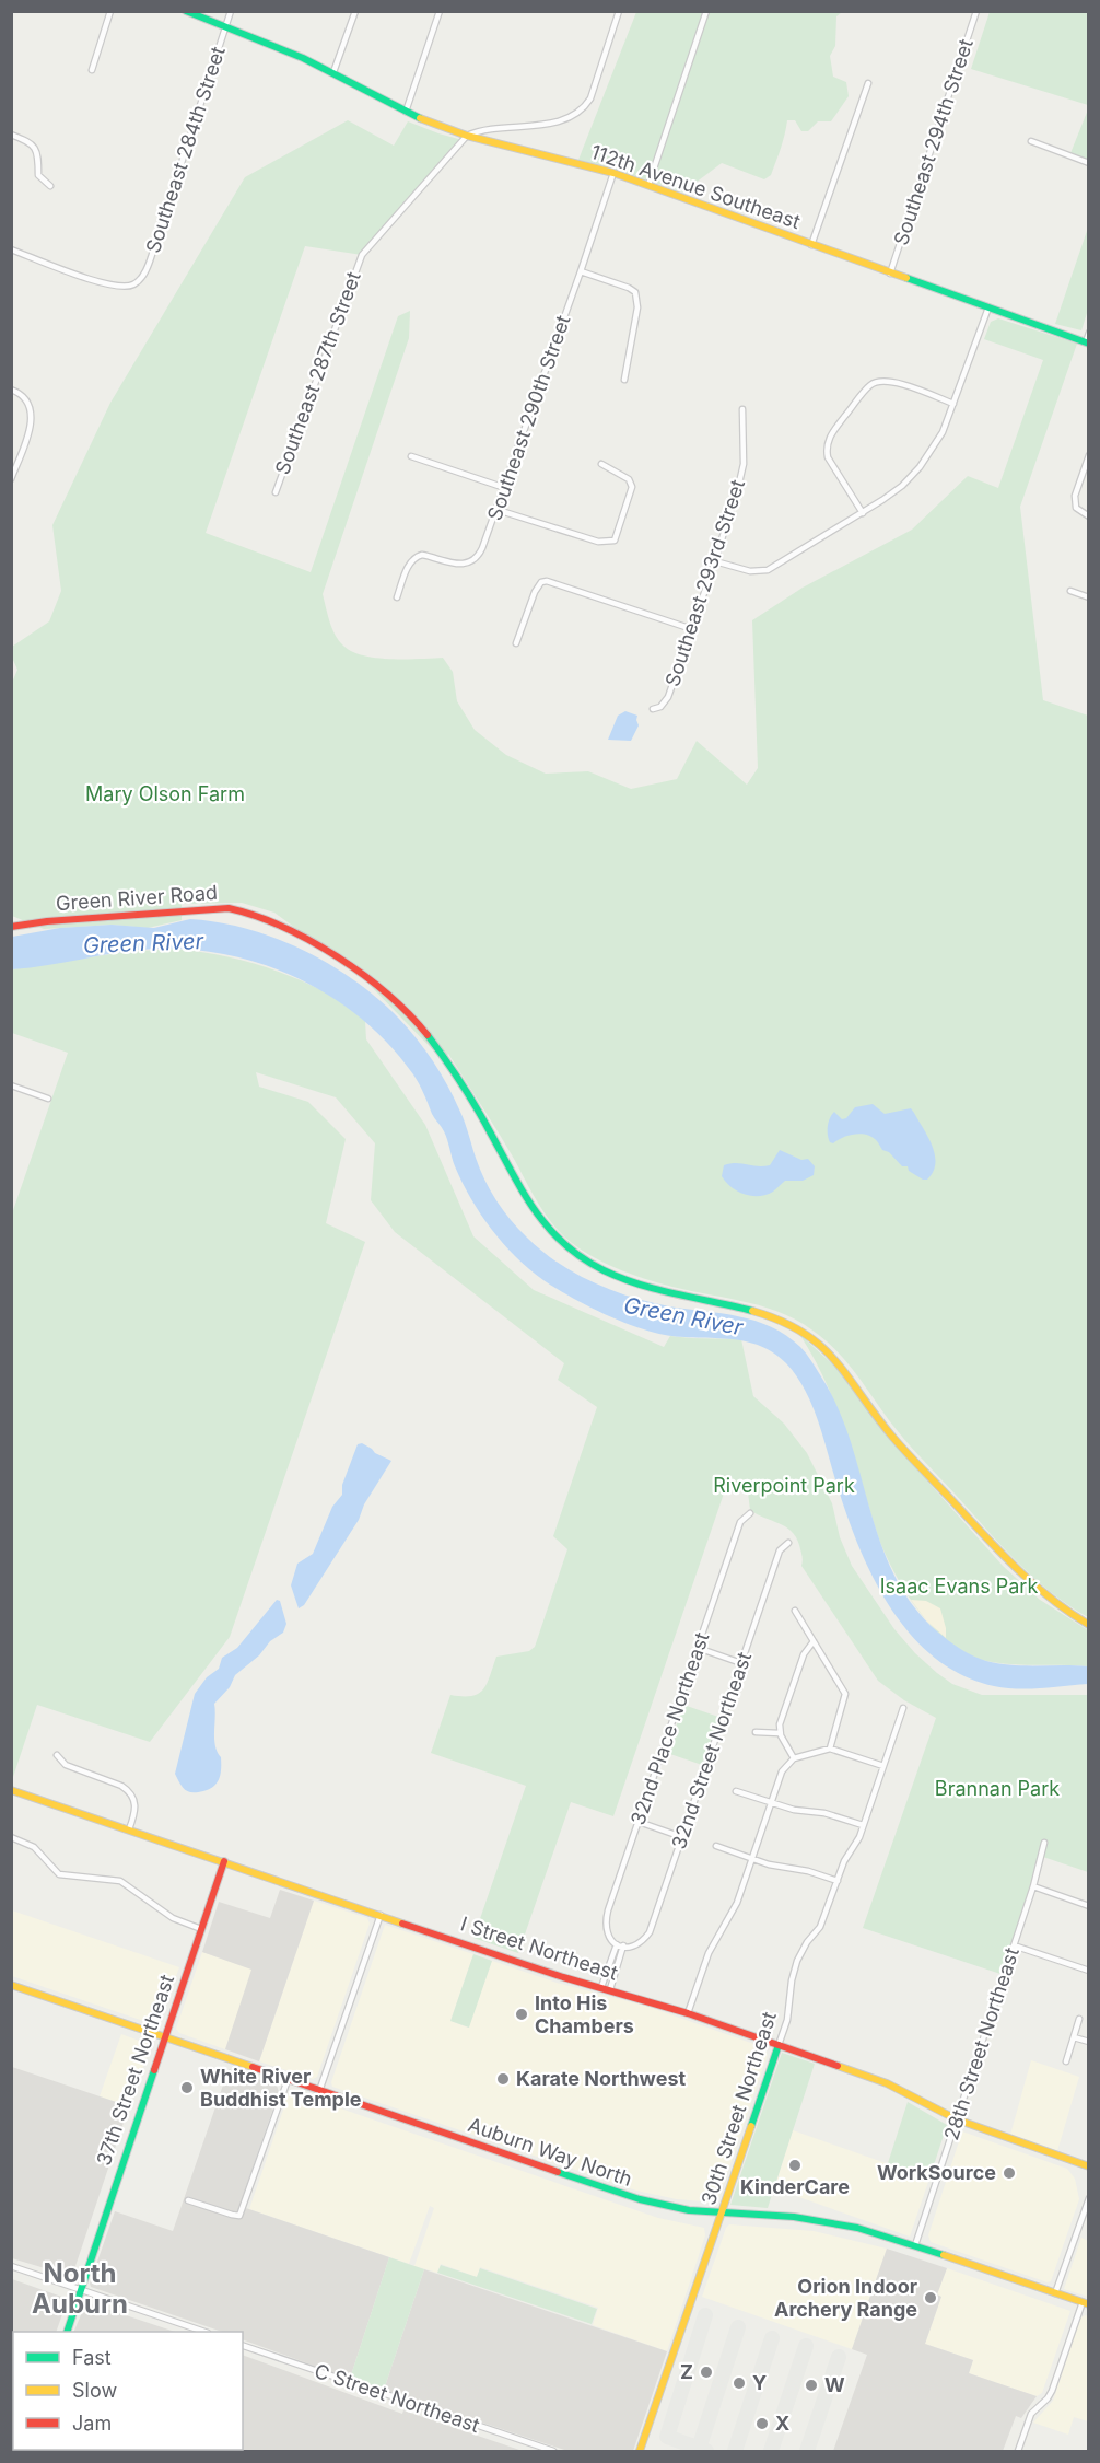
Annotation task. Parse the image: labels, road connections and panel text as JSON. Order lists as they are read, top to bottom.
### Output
{
  "streets": {
    "street": [
      "Southeast 294th Street",
      "Southeast 284th Street",
      "112th Avenue Southeast",
      "Southeast 287th Street",
      "Southeast 290th Street",
      "Southeast 293rd Street",
      "Green River Road",
      "32nd Place Northeast",
      "32nd Street Northeast",
      "I Street Northeast",
      "28th Street Northeast",
      "37th Street Northeast",
      "30th Street Northeast",
      "Auburn Way North",
      "C Street Northeast"
    ]
  },
  "crossings": [
    ["Southeast 294th Street", "112th Avenue Southeast"],
    ["Southeast 284th Street", "112th Avenue Southeast"],
    ["112th Avenue Southeast", "Southeast 287th Street"],
    ["112th Avenue Southeast", "Southeast 290th Street"],
    ["I Street Northeast", "28th Street Northeast"],
    ["I Street Northeast", "37th Street Northeast"],
    ["I Street Northeast", "30th Street Northeast"],
    ["28th Street Northeast", "Auburn Way North"],
    ["37th Street Northeast", "Auburn Way North"],
    ["30th Street Northeast", "Auburn Way North"]
  ],
  "districts": ["North Auburn"],
  "water": ["Green River"],
  "parks": [
    "Mary Olson Farm",
    "Riverpoint Park",
    "Isaac Evans Park",
    "Brannan Park"
  ],
  "places": [
    "Into His Chambers",
    "Karate Northwest",
    "White River Buddhist Temple",
    "KinderCare",
    "WorkSource",
    "Orion Indoor Archery Range",
    "Z",
    "Y",
    "W",
    "X"
  ],
  "legend": ["Fast", "Slow", "Jam"]
}
